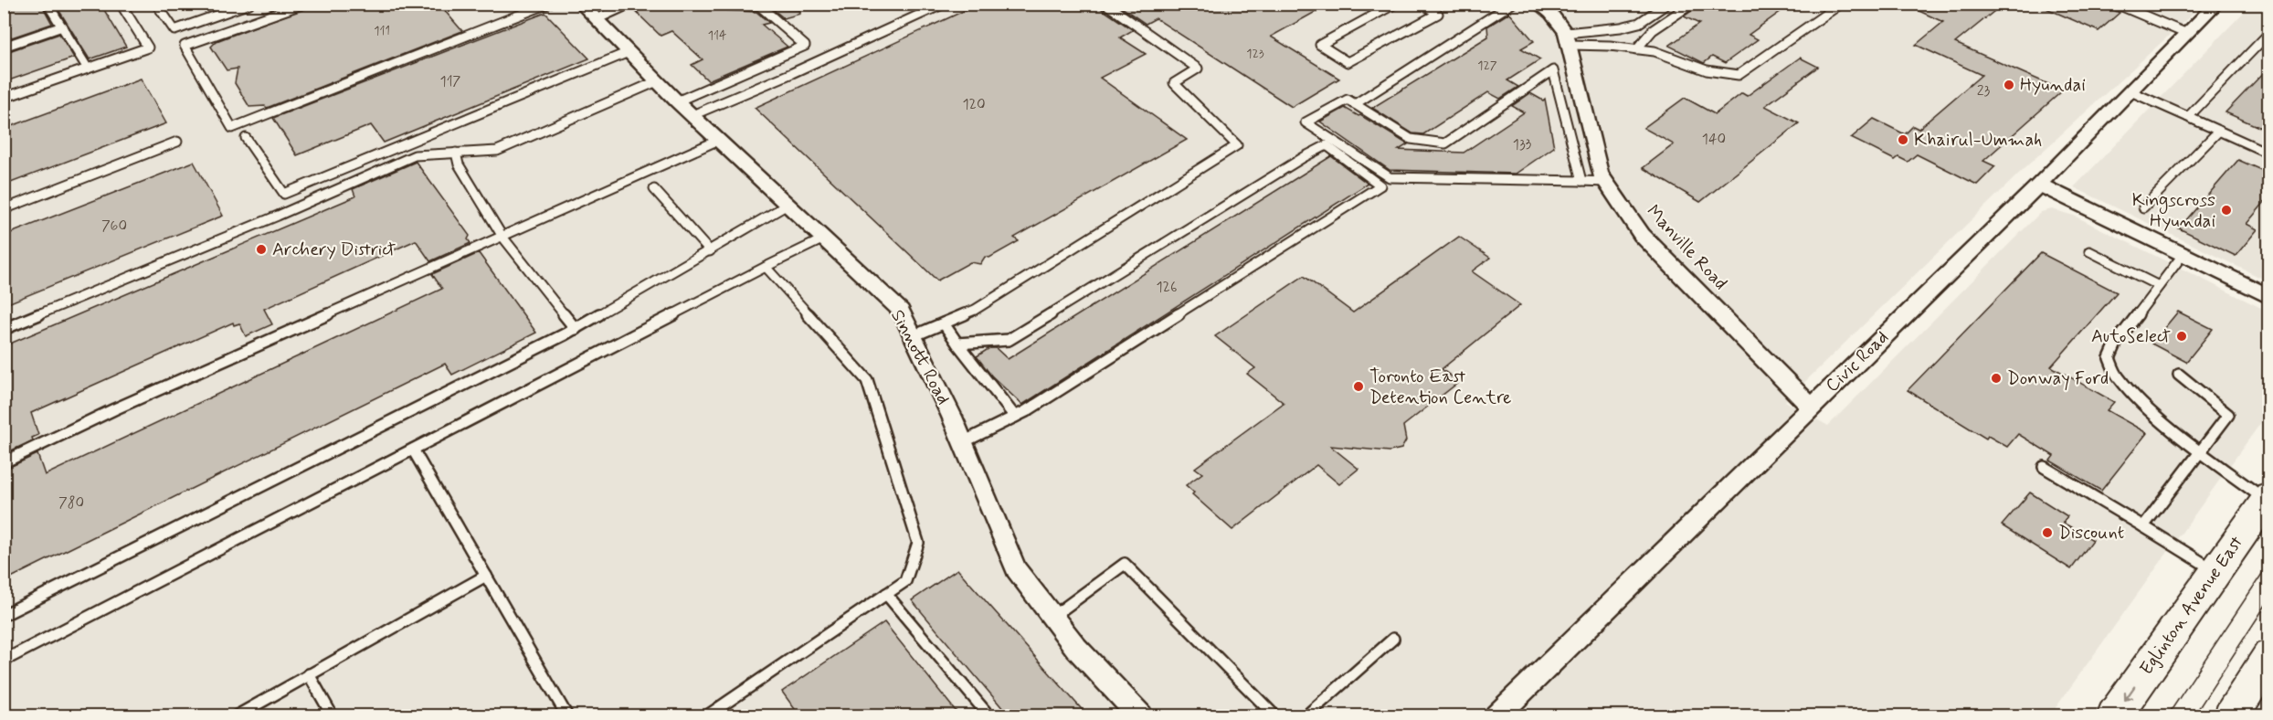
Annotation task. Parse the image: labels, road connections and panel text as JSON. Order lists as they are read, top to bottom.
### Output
{
  "streets": {
    "main road": ["Eglinton Avenue East"],
    "street": ["Manville Road", "Sinnott Road", "Civic Road"]
  },
  "crossings": [
    ["Manville Road", "Civic Road"]
  ],
  "places": [
    "Hyundai",
    "Khairul-Ummah",
    "Kingscross Hyundai",
    "Archery District",
    "AutoSelect",
    "Donway Ford",
    "Toronto East Detention Centre",
    "Discount"
  ],
  "house_numbers": [
    "111",
    "114",
    "123",
    "127",
    "117",
    "23",
    "120",
    "140",
    "133",
    "760",
    "126",
    "780"
  ]
}
